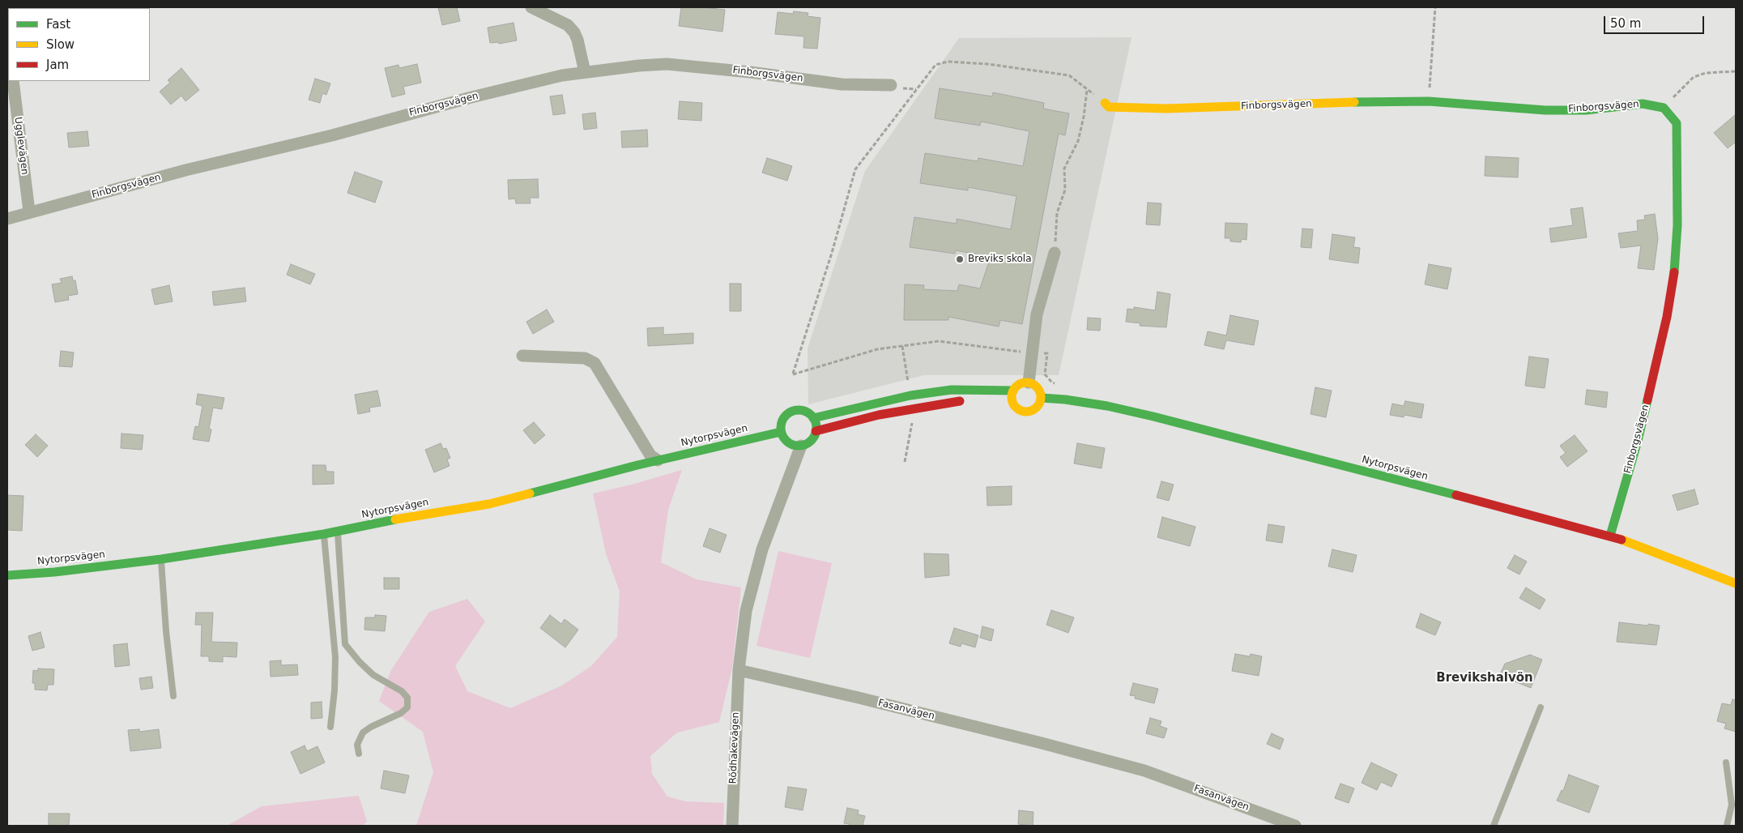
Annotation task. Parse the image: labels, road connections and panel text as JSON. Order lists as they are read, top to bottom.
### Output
{
  "streets": {
    "street": [
      "Finborgsvägen",
      "Ugglevägen",
      "Nytorpsvägen",
      "Fasanvägen",
      "Rödhakevägen"
    ]
  },
  "crossings": [
    ["Finborgsvägen", "Ugglevägen"],
    ["Finborgsvägen", "Nytorpsvägen"],
    ["Fasanvägen", "Rödhakevägen"]
  ],
  "districts": ["Brevikshalvön"],
  "places": ["Breviks skola"],
  "legend": ["Fast", "Slow", "Jam"],
  "scale_bar": "50 m"
}
